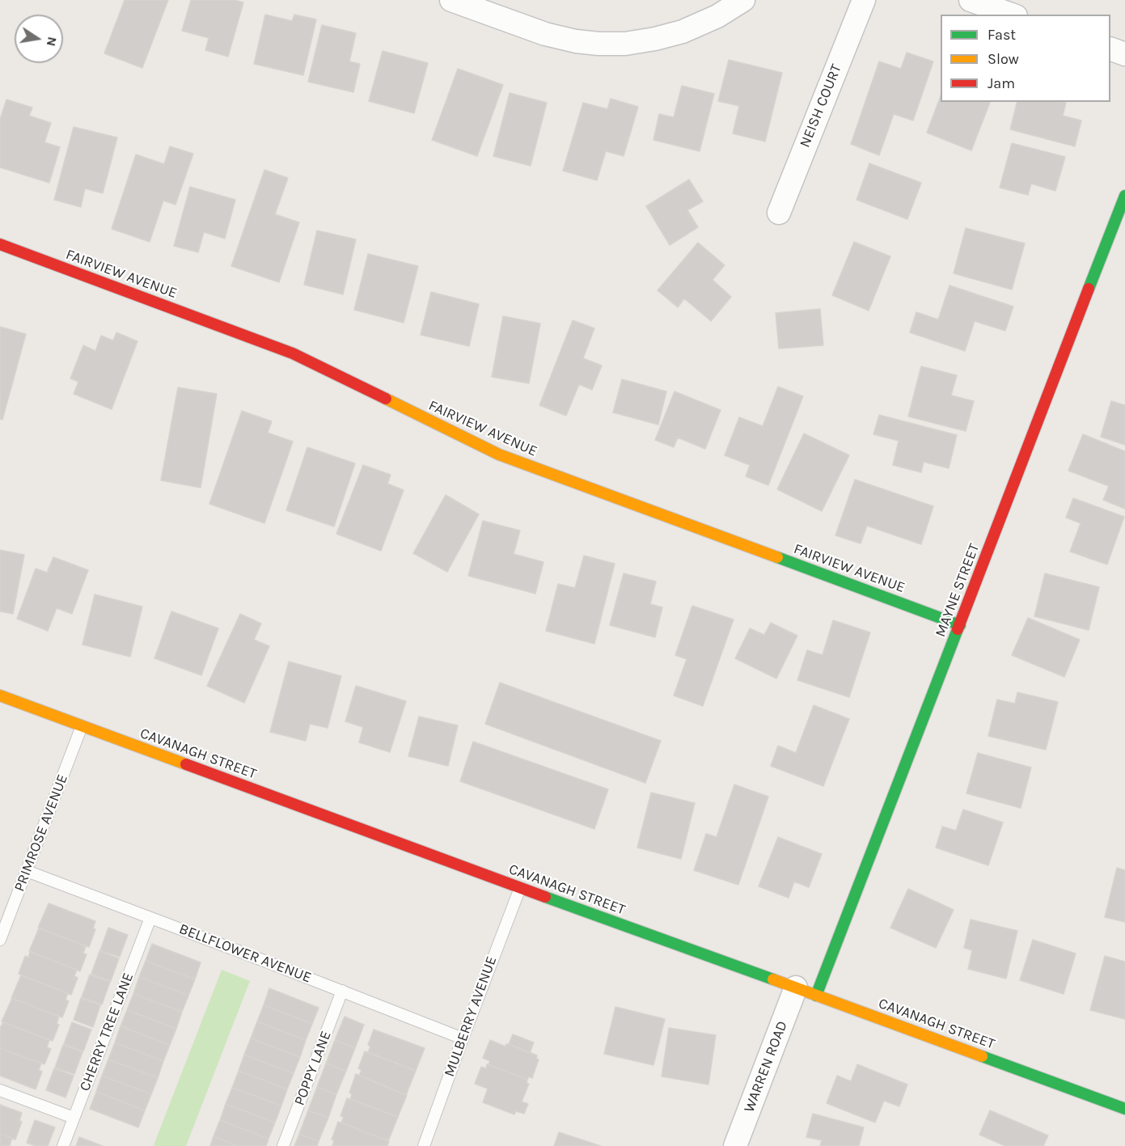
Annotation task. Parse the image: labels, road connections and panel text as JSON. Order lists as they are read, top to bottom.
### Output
{
  "streets": {
    "street": [
      "NEISH COURT",
      "FAIRVIEW AVENUE",
      "MAYNE STREET",
      "CAVANAGH STREET",
      "WARREN ROAD"
    ],
    "lane": [
      "PRIMROSE AVENUE",
      "BELLFLOWER AVENUE",
      "MULBERRY AVENUE",
      "CHERRY TREE LANE",
      "POPPY LANE"
    ]
  },
  "crossings": [
    ["FAIRVIEW AVENUE", "MAYNE STREET"],
    ["MAYNE STREET", "CAVANAGH STREET"],
    ["MAYNE STREET", "WARREN ROAD"],
    ["CAVANAGH STREET", "PRIMROSE AVENUE"],
    ["CAVANAGH STREET", "MULBERRY AVENUE"],
    ["CAVANAGH STREET", "WARREN ROAD"],
    ["PRIMROSE AVENUE", "BELLFLOWER AVENUE"],
    ["BELLFLOWER AVENUE", "MULBERRY AVENUE"],
    ["BELLFLOWER AVENUE", "CHERRY TREE LANE"],
    ["BELLFLOWER AVENUE", "POPPY LANE"]
  ],
  "legend": ["Fast", "Slow", "Jam"],
  "north": "right"
}
